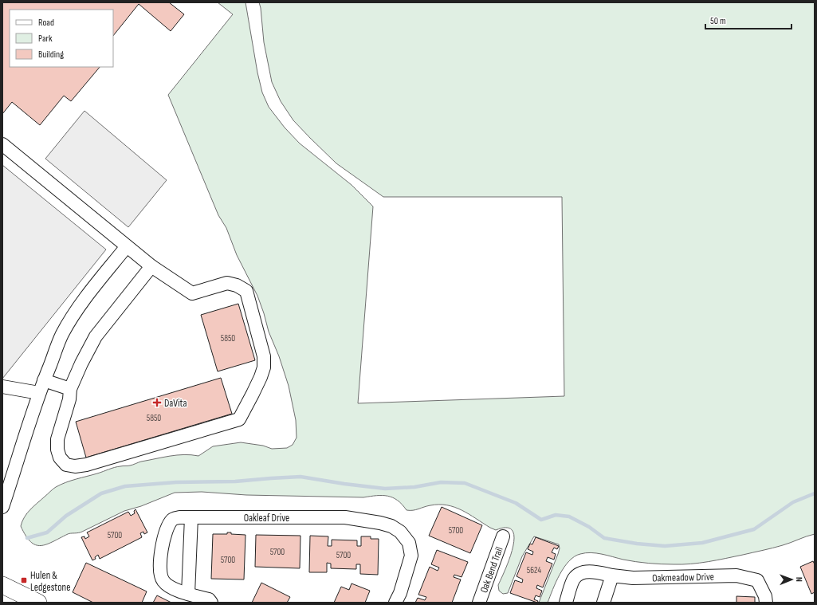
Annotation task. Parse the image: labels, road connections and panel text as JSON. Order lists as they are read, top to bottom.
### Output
{
  "streets": {
    "street": ["Oakleaf Drive", "Oak Bend Trail", "Oakmeadow Drive"]
  },
  "places": {
    "health": ["DaVita"],
    "transit": ["Hulen & Ledgestone"]
  },
  "house_numbers": [
    "5850",
    "5850",
    "5700",
    "5700",
    "5700",
    "5700",
    "5700",
    "5624"
  ],
  "legend": ["Road", "Park", "Building"],
  "scale_bar": "50 m",
  "north": "right"
}
